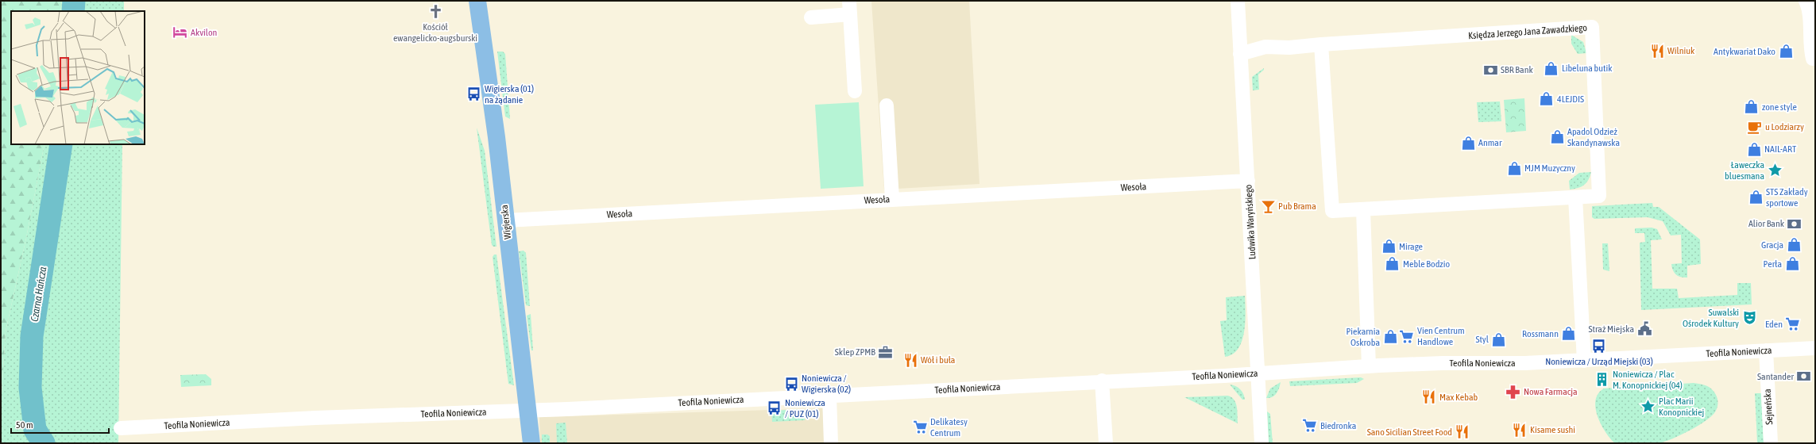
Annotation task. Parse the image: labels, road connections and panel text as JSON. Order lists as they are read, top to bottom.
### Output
{
  "streets": {
    "main road": ["Wigierska"],
    "street": [
      "Księdza Jerzego Jana Zawadzkiego",
      "Wesoła",
      "Ludwika Waryńskiego",
      "Teofila Noniewicza",
      "Sejneńska"
    ]
  },
  "crossings": [
    ["Księdza Jerzego Jana Zawadzkiego", "Ludwika Waryńskiego"],
    ["Wesoła", "Wigierska"],
    ["Wesoła", "Ludwika Waryńskiego"],
    ["Wigierska", "Teofila Noniewicza"],
    ["Ludwika Waryńskiego", "Teofila Noniewicza"],
    ["Teofila Noniewicza", "Sejneńska"]
  ],
  "water": ["Czarna Hańcza"],
  "places": {
    "church": ["Kościół ewangelicko-augsburski"],
    "hotel": ["Akvilon"],
    "restaurant": [
      "Wilniuk",
      "Wół i buła",
      "Max Kebab",
      "Kisame sushi",
      "Sano Sicilian Street Food"
    ],
    "shop": [
      "Antykwariat Dako",
      "Libeluna butik",
      "4LEJDIS",
      "zone style",
      "Apadol Odzież Skandynawska",
      "Anmar",
      "NAIL-ART",
      "MJM Muzyczny",
      "STS Zakłady sportowe",
      "Gracja",
      "Mirage",
      "Meble Bodzio",
      "Perła",
      "Rossmann",
      "Piekarnia Oskroba",
      "Styl"
    ],
    "bank": ["SBR Bank", "Alior Bank", "Santander"],
    "bus stop": [
      "Wigierska (01) na żądanie",
      "Noniewicza / Urząd Miejski (03)",
      "Noniewicza / Wigierska (02)",
      "Noniewicza / PUZ (01)"
    ],
    "cafe": ["u Lodziarzy"],
    "place": ["Ławeczka bluesmana", "Plac Marii Konopnickiej"],
    "bar": ["Pub Brama"],
    "theatre": ["Suwalski Ośrodek Kultury"],
    "supermarket": [
      "Eden",
      "Vien Centrum Handlowe",
      "Biedronka",
      "Delikatesy Centrum"
    ],
    "public building": ["Straż Miejska"],
    "office": ["Sklep ZPMB"],
    "building": ["Noniewicza / Plac M. Konopnickiej (04)"],
    "pharmacy": ["Nowa Farmacja"]
  },
  "scale_bar": "50 m"
}
